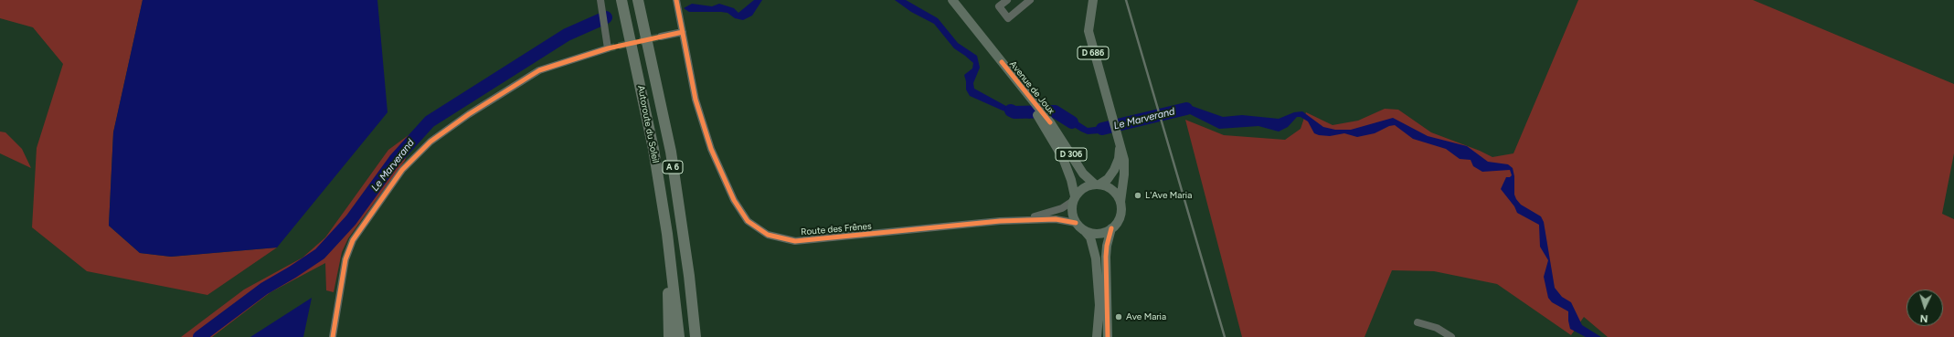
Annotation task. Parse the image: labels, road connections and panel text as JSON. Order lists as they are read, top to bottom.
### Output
{
  "streets": {
    "highway": ["Autoroute du Soleil", "A 6"],
    "main road": ["D 686", "Avenue de Joux", "D 306"],
    "street": ["Route des Frênes"]
  },
  "crossings": [
    ["D 686", "Avenue de Joux"],
    ["D 686", "Route des Frênes"],
    ["Avenue de Joux", "Route des Frênes"]
  ],
  "water": ["Le Marverand"],
  "places": ["L'Ave Maria", "Ave Maria"],
  "north": "bottom"
}
